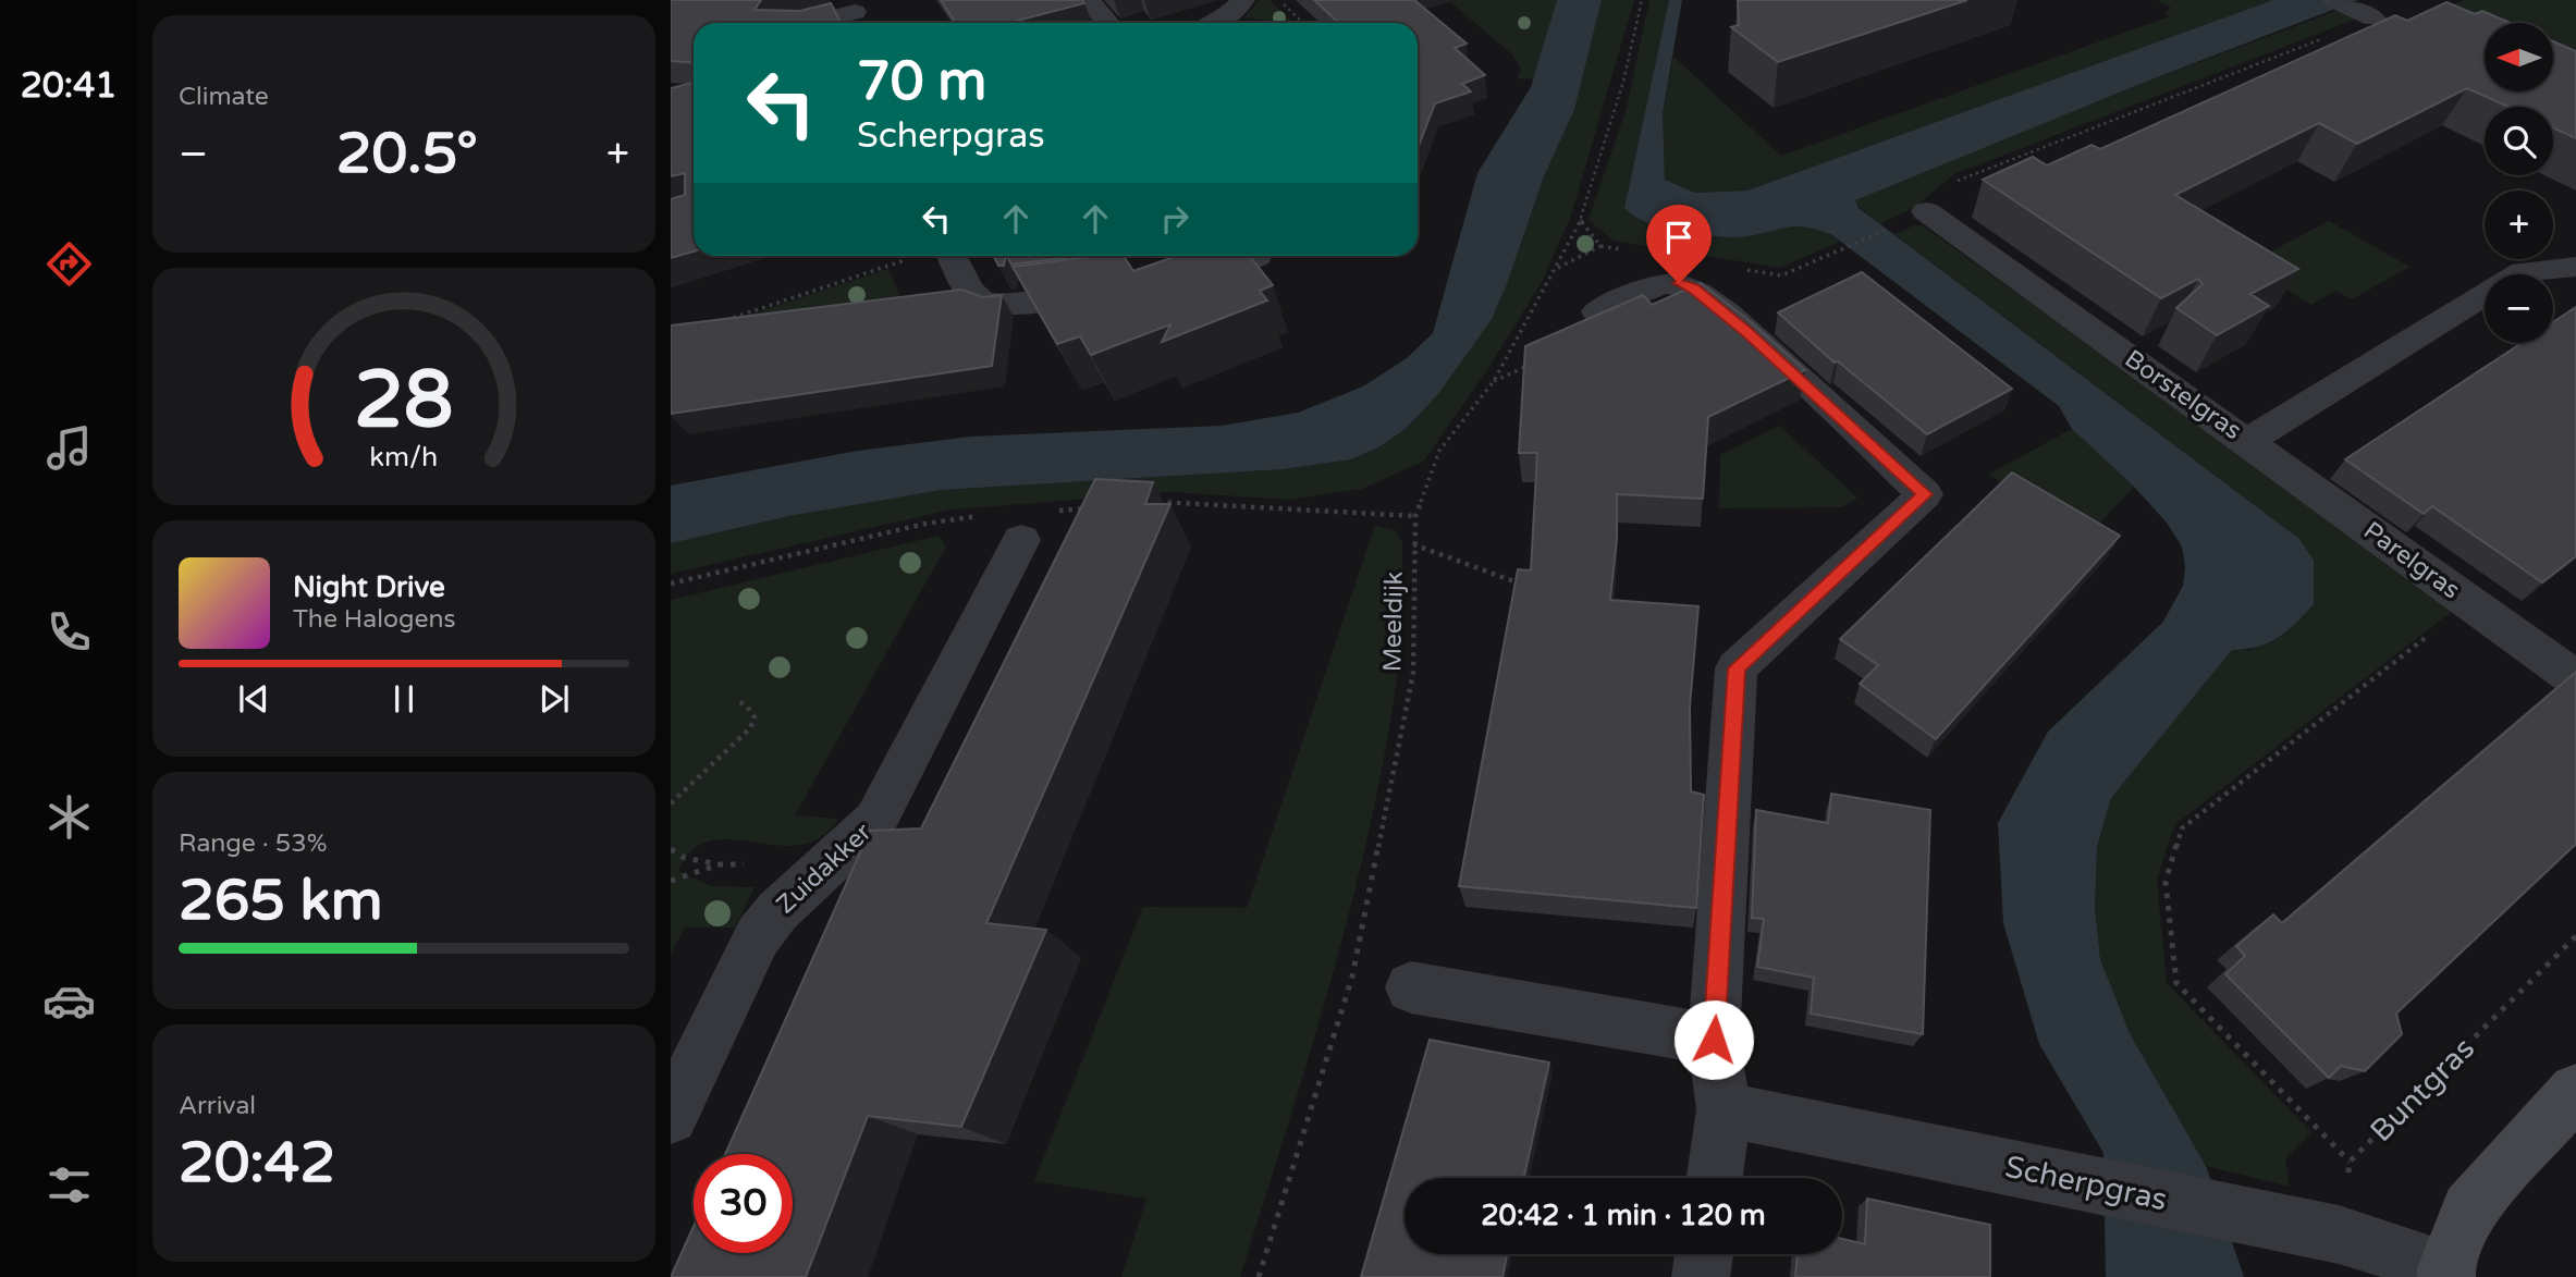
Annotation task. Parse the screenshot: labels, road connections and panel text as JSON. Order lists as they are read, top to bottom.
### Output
{
  "streets": {
    "street": [
      "Borstelgras",
      "Parelgras",
      "Zuidakker",
      "Scherpgras"
    ],
    "path": ["Meeldijk", "Buntgras"]
  },
  "crossings": [
    ["Borstelgras", "Parelgras"],
    ["Buntgras", "Scherpgras"]
  ],
  "north": "left",
  "page": {
    "tabs": "20:41",
    "tile": [
      "Climate",
      ["Range · 53%", "265 km"],
      ["Arrival", "20:42"]
    ],
    "map_buttons": ["+", "−"],
    "turn": ["70 m", "Scherpgras"],
    "heat": ["−", "20.5°", "+"],
    "song": ["Night Drive", "The Halogens"],
    "limit": "30",
    "trip": "20:42 · 1 min · 120 m",
    "gauge": ["28", "km/h"]
  }
}
